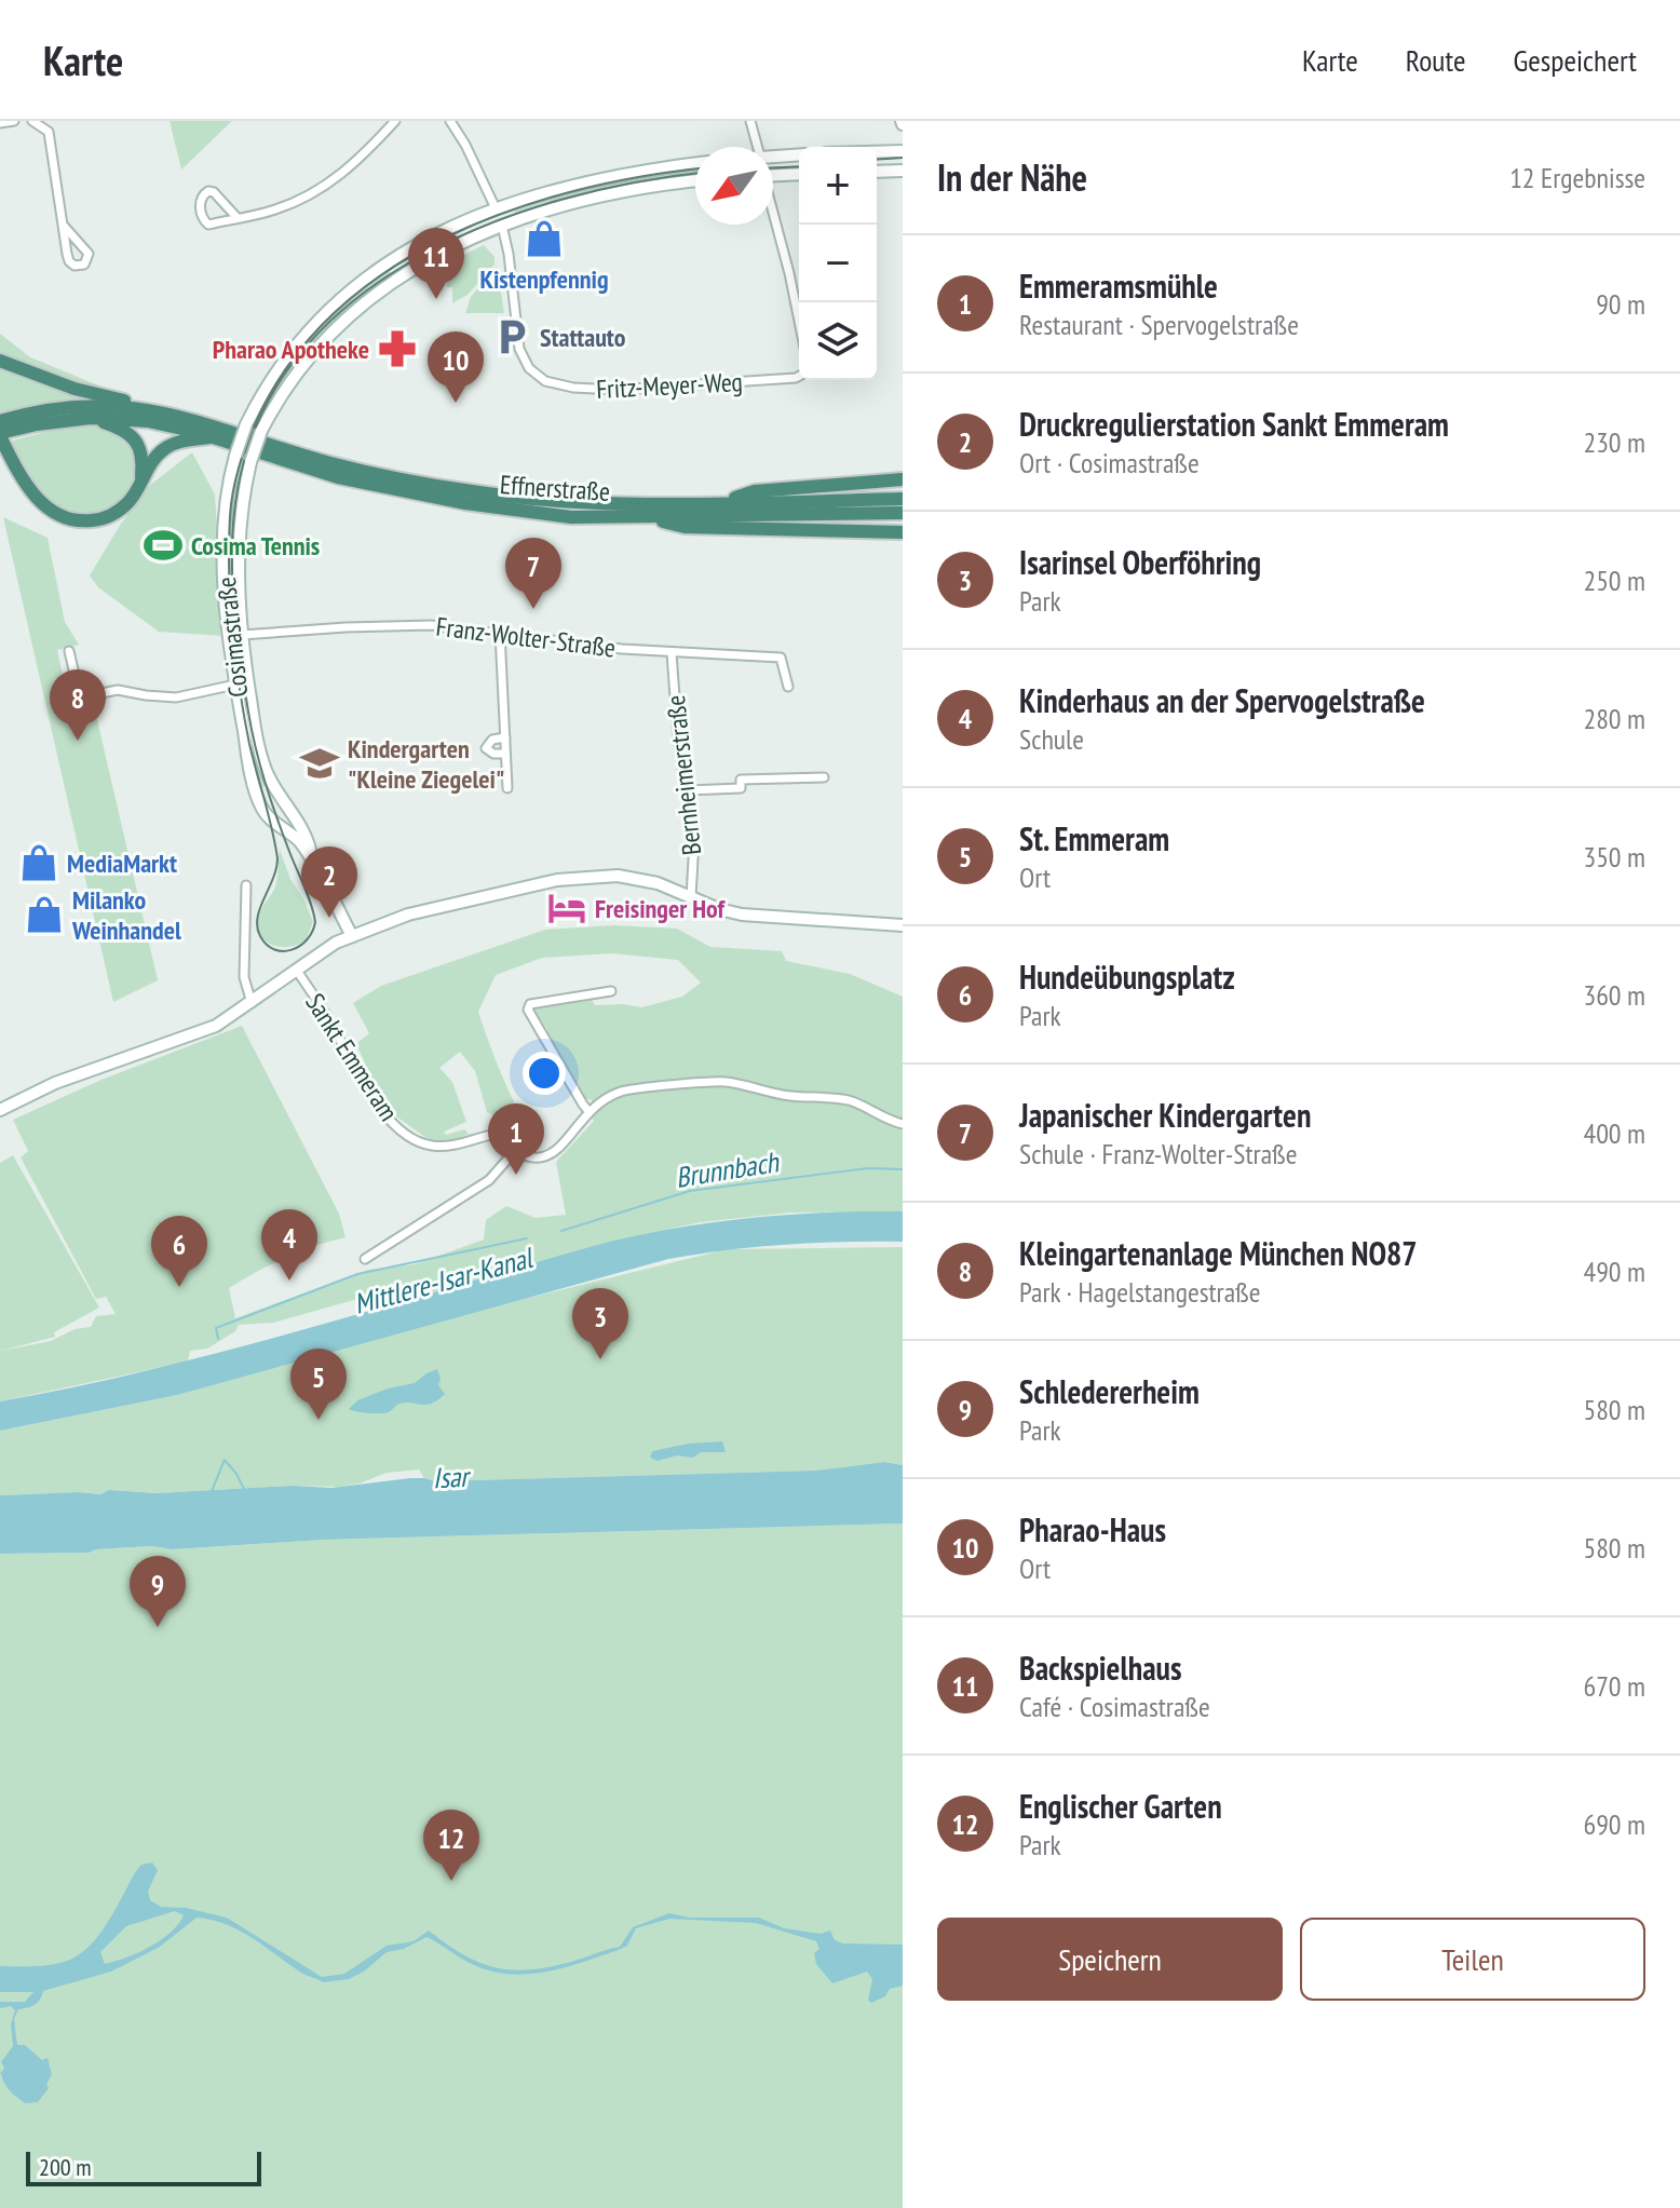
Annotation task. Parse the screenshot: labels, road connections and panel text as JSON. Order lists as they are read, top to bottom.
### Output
{
  "streets": {
    "highway": ["Effnerstraße"],
    "main road": ["Cosimastraße"],
    "street": [
      "Fritz-Meyer-Weg",
      "Franz-Wolter-Straße",
      "Bernheimerstraße",
      "Sankt Emmeram"
    ]
  },
  "crossings": [
    ["Fritz-Meyer-Weg", "Cosimastraße"],
    ["Cosimastraße", "Franz-Wolter-Straße"],
    ["Franz-Wolter-Straße", "Bernheimerstraße"]
  ],
  "water": ["Brunnbach", "Mittlere-Isar-Kanal", "Isar"],
  "places": {
    "shop": ["Kistenpfennig", "MediaMarkt", "Milanko Weinhandel"],
    "parking": ["Stattauto"],
    "pharmacy": ["Pharao Apotheke"],
    "sports": ["Cosima Tennis"],
    "school or university": ["Kindergarten \"Kleine Ziegelei\""],
    "hotel": ["Freisinger Hof"]
  },
  "scale_bar": "200 m",
  "north": "bottom left",
  "page": {
    "header": "Karte",
    "nav": ["Karte", "Route", "Gespeichert"],
    "heading": ["In der Nähe", "12 Ergebnisse"],
    "map_buttons": ["+", "−"],
    "pins": [
      "11",
      "10",
      "7",
      "8",
      "2",
      "1",
      "4",
      "6",
      "3",
      "5",
      "9",
      "12"
    ],
    "list": [
      {
        "mark": "1",
        "name": "Emmeramsmühle",
        "note": "Restaurant · Spervogelstraße",
        "value": "90 m"
      },
      {
        "mark": "2",
        "name": "Druckregulierstation Sankt Emmeram",
        "note": "Ort · Cosimastraße",
        "value": "230 m"
      },
      {
        "mark": "3",
        "name": "Isarinsel Oberföhring",
        "note": "Park",
        "value": "250 m"
      },
      {
        "mark": "4",
        "name": "Kinderhaus an der Spervogelstraße",
        "note": "Schule",
        "value": "280 m"
      },
      {
        "mark": "5",
        "name": "St. Emmeram",
        "note": "Ort",
        "value": "350 m"
      },
      {
        "mark": "6",
        "name": "Hundeübungsplatz",
        "note": "Park",
        "value": "360 m"
      },
      {
        "mark": "7",
        "name": "Japanischer Kindergarten",
        "note": "Schule · Franz-Wolter-Straße",
        "value": "400 m"
      },
      {
        "mark": "8",
        "name": "Kleingartenanlage München NO87",
        "note": "Park · Hagelstangestraße",
        "value": "490 m"
      },
      {
        "mark": "9",
        "name": "Schledererheim",
        "note": "Park",
        "value": "580 m"
      },
      {
        "mark": "10",
        "name": "Pharao-Haus",
        "note": "Ort",
        "value": "580 m"
      },
      {
        "mark": "11",
        "name": "Backspielhaus",
        "note": "Café · Cosimastraße",
        "value": "670 m"
      },
      {
        "mark": "12",
        "name": "Englischer Garten",
        "note": "Park",
        "value": "690 m"
      }
    ],
    "buttons": ["Speichern", "Teilen"],
    "scale": "200 m"
  }
}
